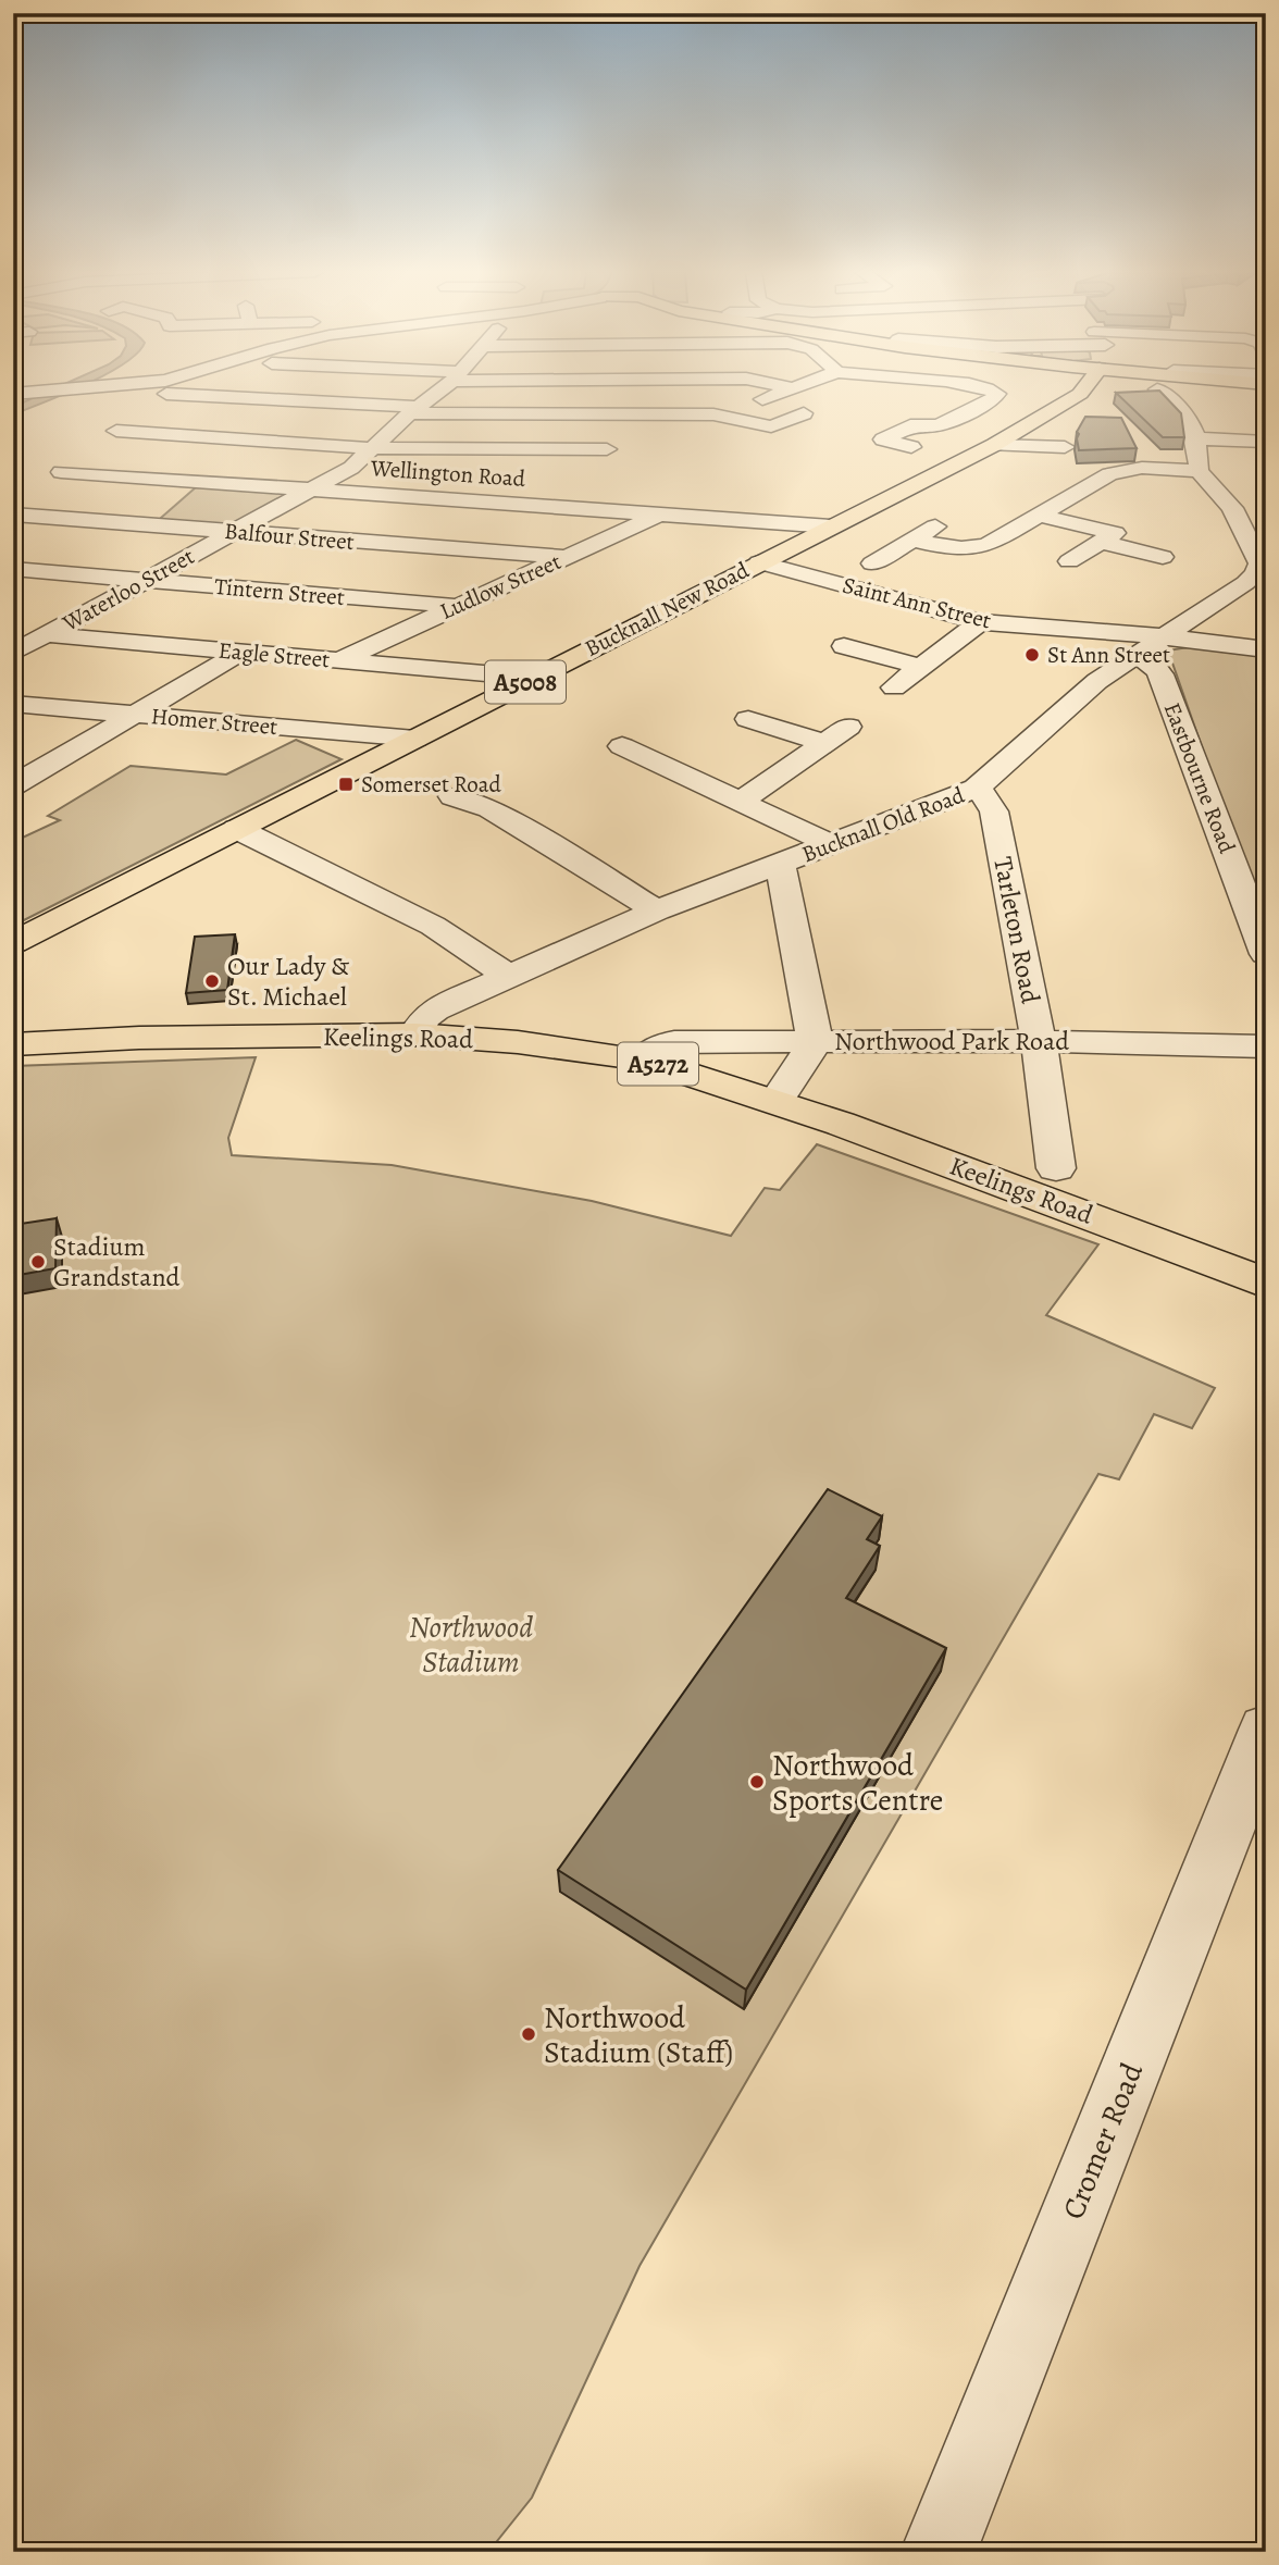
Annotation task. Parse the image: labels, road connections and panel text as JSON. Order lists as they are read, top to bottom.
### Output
{
  "streets": {
    "main road": [
      "Bucknall New Road",
      "A5008",
      "Keelings Road",
      "A5272"
    ],
    "street": [
      "Wellington Road",
      "Balfour Street",
      "Ludlow Street",
      "Waterloo Street",
      "Tintern Street",
      "Saint Ann Street",
      "Eagle Street",
      "Homer Street",
      "Eastbourne Road",
      "Bucknall Old Road",
      "Tarleton Road",
      "Northwood Park Road",
      "Cromer Road"
    ]
  },
  "crossings": [
    ["Wellington Road", "Ludlow Street"],
    ["Wellington Road", "Waterloo Street"],
    ["Wellington Road", "Bucknall New Road"],
    ["Balfour Street", "Ludlow Street"],
    ["Balfour Street", "Waterloo Street"],
    ["Ludlow Street", "Tintern Street"],
    ["Ludlow Street", "Eagle Street"],
    ["Waterloo Street", "Tintern Street"],
    ["Waterloo Street", "Eagle Street"],
    ["Saint Ann Street", "Bucknall New Road"],
    ["Saint Ann Street", "Bucknall Old Road"],
    ["Bucknall New Road", "Eagle Street"],
    ["Bucknall New Road", "Homer Street"],
    ["Eastbourne Road", "Bucknall Old Road"],
    ["Bucknall Old Road", "Tarleton Road"],
    ["Bucknall Old Road", "Keelings Road"],
    ["Tarleton Road", "Northwood Park Road"],
    ["Keelings Road", "Northwood Park Road"]
  ],
  "parks": ["Northwood Stadium"],
  "places": {
    "other": [
      "St Ann Street",
      "Our Lady & St. Michael",
      "Stadium Grandstand",
      "Northwood Sports Centre",
      "Northwood Stadium (Staff)"
    ],
    "transit": ["Somerset Road"]
  }
}
